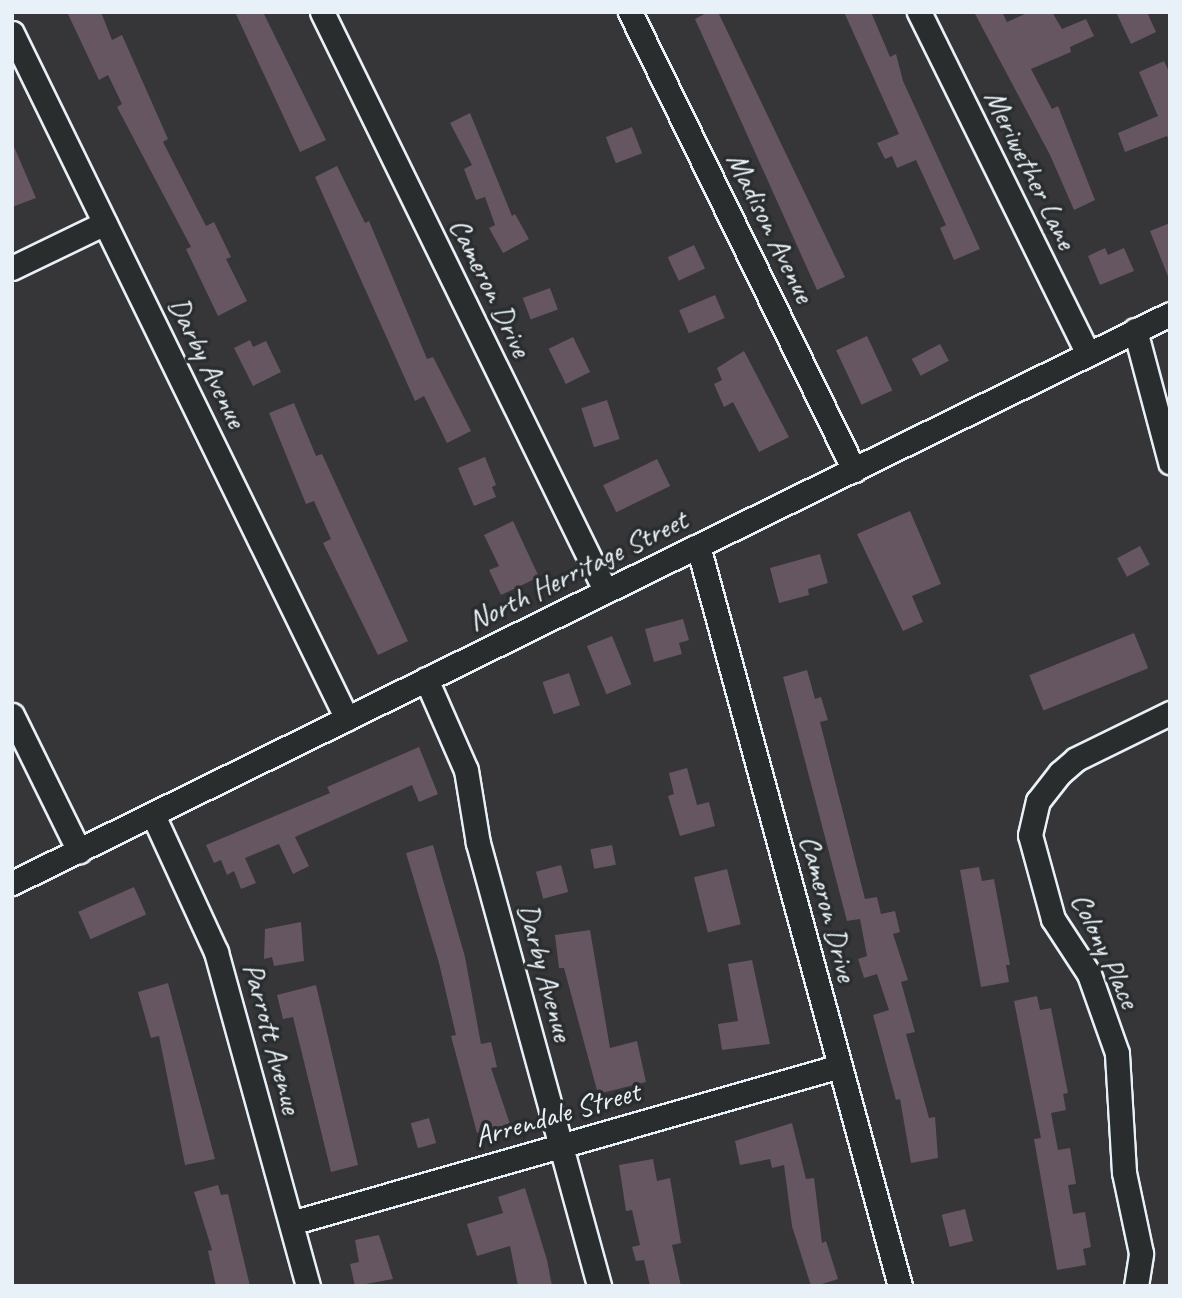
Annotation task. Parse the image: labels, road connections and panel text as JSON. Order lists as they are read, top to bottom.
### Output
{
  "streets": {
    "street": [
      "Meriwether Lane",
      "Madison Avenue",
      "Cameron Drive",
      "Darby Avenue",
      "North Herritage Street",
      "Colony Place",
      "Parrott Avenue",
      "Arrendale Street"
    ]
  },
  "crossings": [
    ["Meriwether Lane", "North Herritage Street"],
    ["Madison Avenue", "North Herritage Street"],
    ["Cameron Drive", "North Herritage Street"],
    ["Cameron Drive", "Arrendale Street"],
    ["Darby Avenue", "North Herritage Street"],
    ["Darby Avenue", "Arrendale Street"],
    ["North Herritage Street", "Parrott Avenue"],
    ["Parrott Avenue", "Arrendale Street"]
  ]
}
